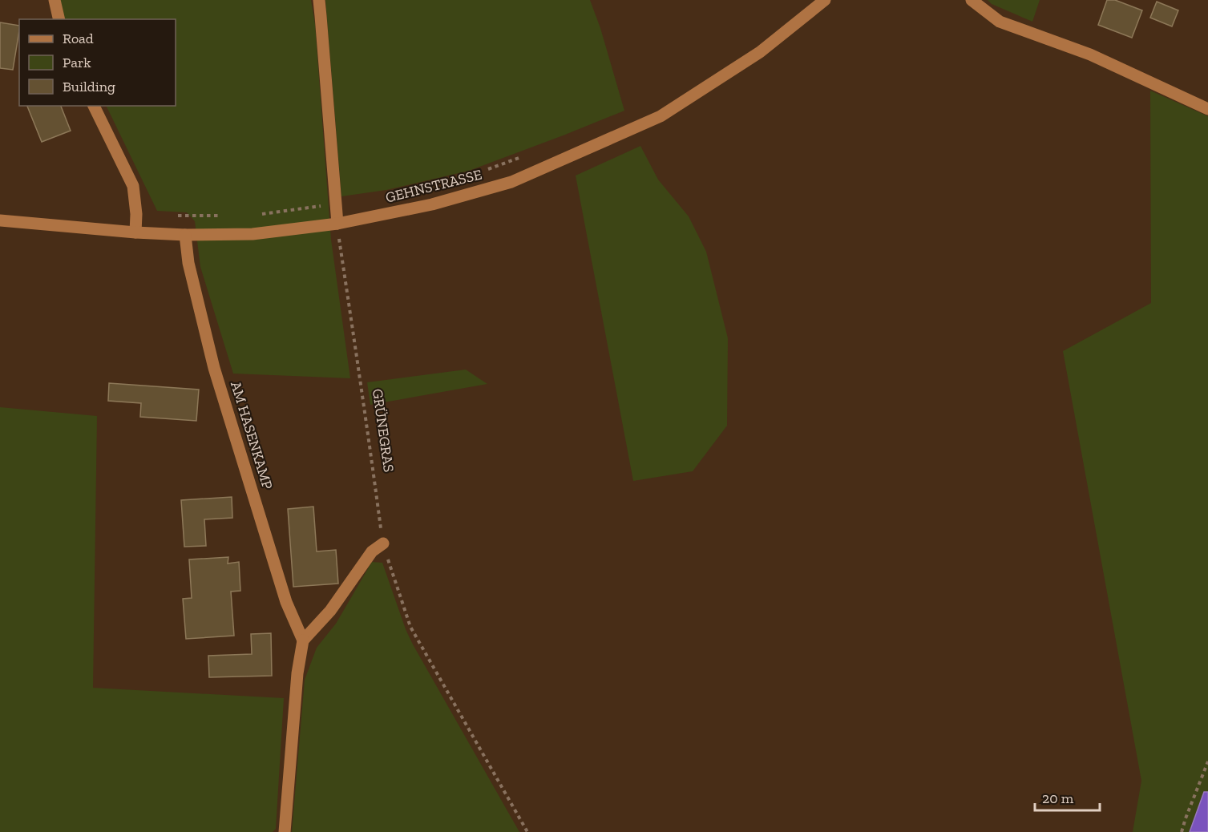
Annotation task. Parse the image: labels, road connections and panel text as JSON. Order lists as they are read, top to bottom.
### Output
{
  "streets": {
    "street": ["GEHNSTRASSE", "AM HASENKAMP"],
    "path": ["GRÜNEGRAS"]
  },
  "crossings": [
    ["GEHNSTRASSE", "GRÜNEGRAS"],
    ["GEHNSTRASSE", "AM HASENKAMP"]
  ],
  "legend": ["Road", "Park", "Building"],
  "scale_bar": "20 m"
}
